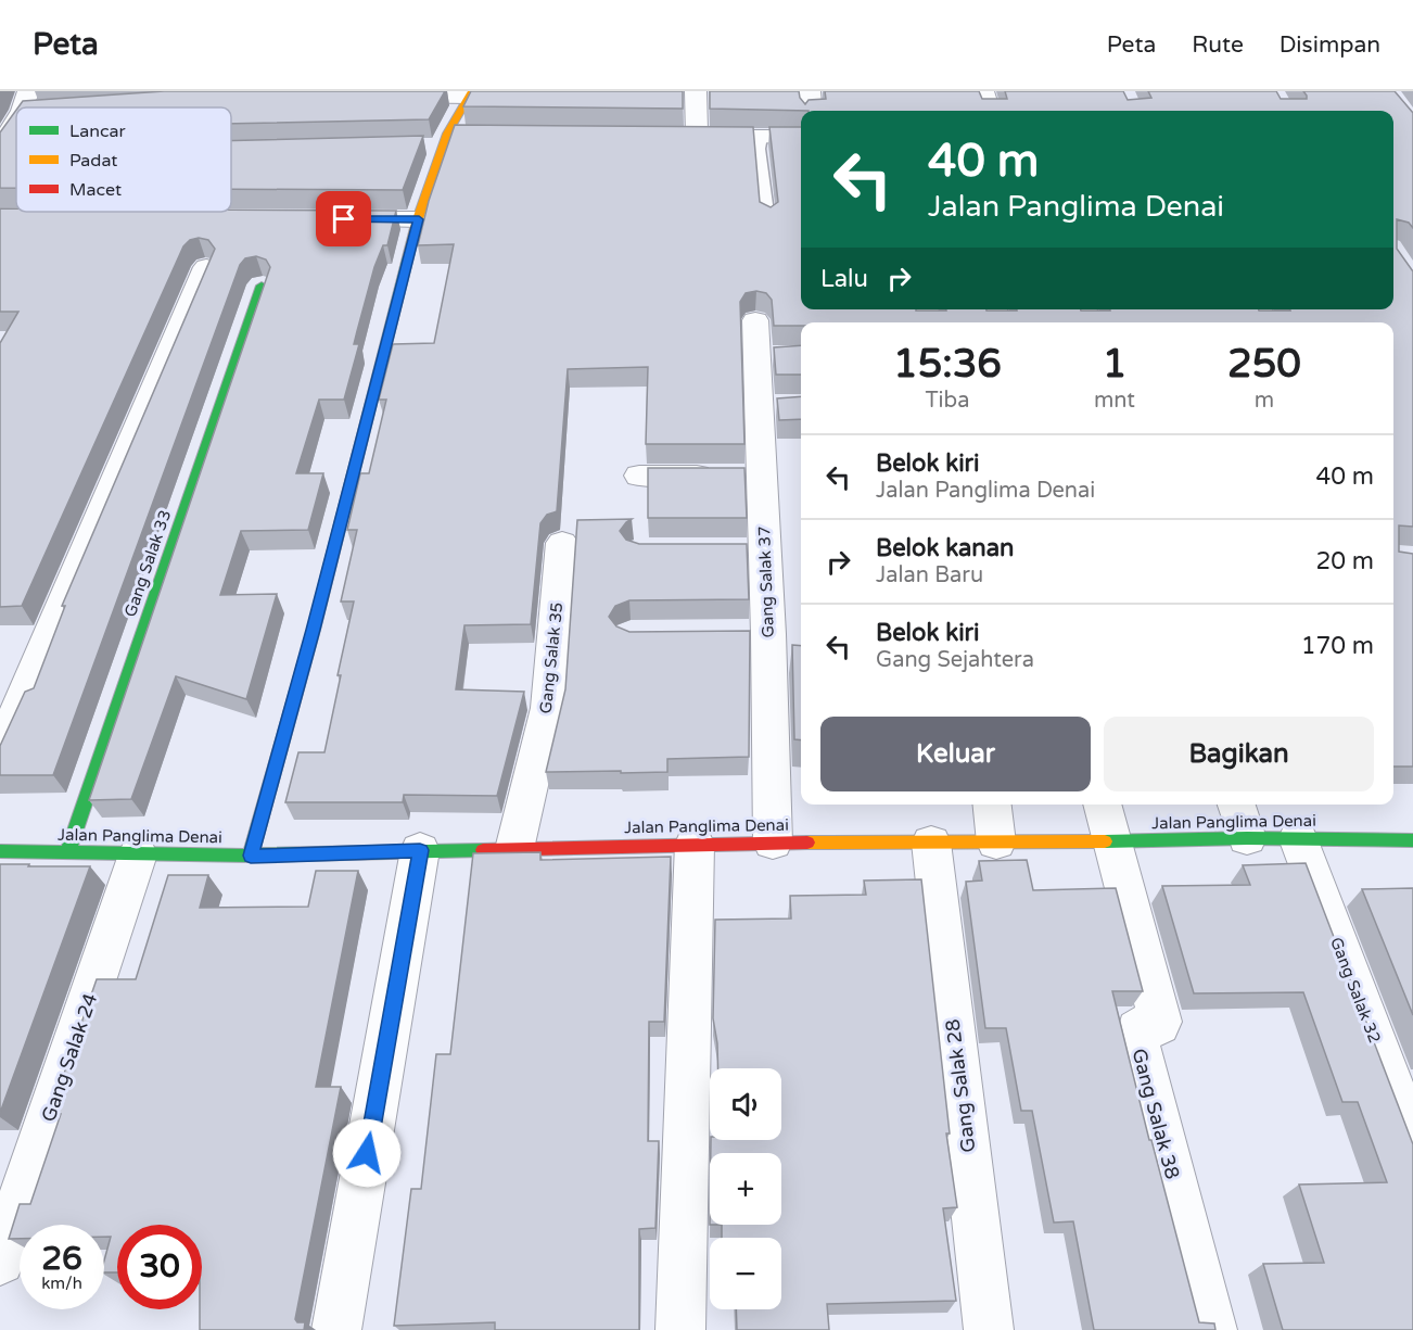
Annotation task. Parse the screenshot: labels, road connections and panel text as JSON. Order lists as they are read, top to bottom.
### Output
{
  "streets": {
    "main road": ["Gang Salak 33", "Jalan Panglima Denai"],
    "street": [
      "Gang Salak 37",
      "Gang Salak 35",
      "Gang Salak 32",
      "Gang Salak 24",
      "Gang Salak 28",
      "Gang Salak 38"
    ]
  },
  "crossings": [
    ["Gang Salak 33", "Jalan Panglima Denai"],
    ["Gang Salak 37", "Jalan Panglima Denai"],
    ["Gang Salak 35", "Jalan Panglima Denai"],
    ["Jalan Panglima Denai", "Gang Salak 32"],
    ["Jalan Panglima Denai", "Gang Salak 24"],
    ["Jalan Panglima Denai", "Gang Salak 28"],
    ["Jalan Panglima Denai", "Gang Salak 38"]
  ],
  "legend": ["Lancar", "Padat", "Macet"],
  "page": {
    "header": "Peta",
    "nav": ["Peta", "Rute", "Disimpan"],
    "turn": ["40 m", "Jalan Panglima Denai"],
    "then": "Lalu",
    "eta": [
      "15:36",
      "Tiba",
      "1",
      "mnt",
      "250",
      "m"
    ],
    "list": [
      {
        "name": "Belok kiri",
        "note": "Jalan Panglima Denai",
        "value": "40 m"
      },
      {
        "name": "Belok kanan",
        "note": "Jalan Baru",
        "value": "20 m"
      },
      {
        "name": "Belok kiri",
        "note": "Gang Sejahtera",
        "value": "170 m"
      }
    ],
    "buttons": ["Keluar", "Bagikan"],
    "map_buttons": ["+", "−"],
    "speed": "26 km/h",
    "limit": "30"
  }
}
